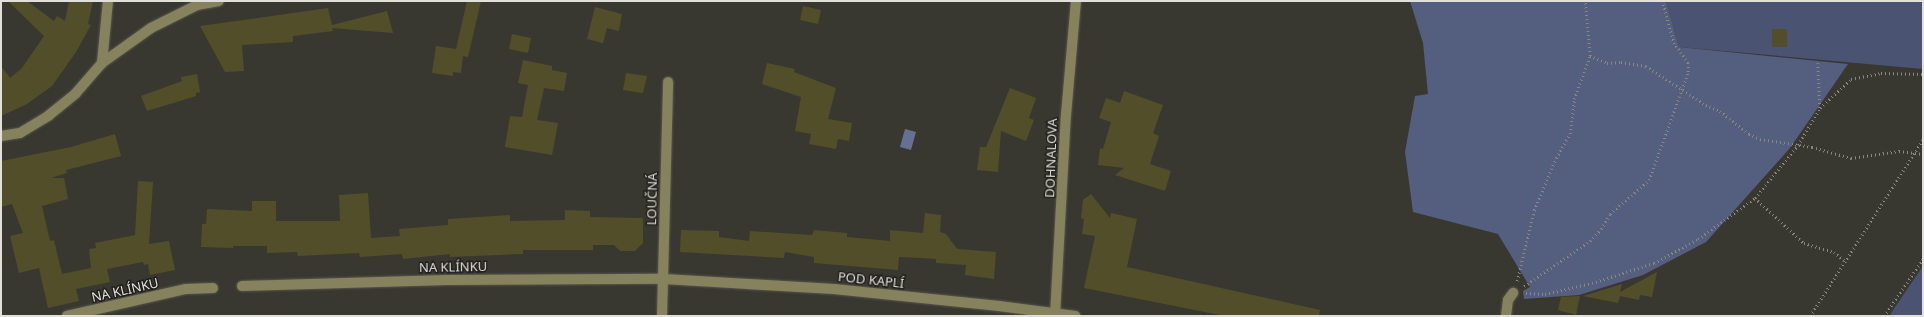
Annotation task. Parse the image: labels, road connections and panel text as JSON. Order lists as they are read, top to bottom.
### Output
{
  "streets": {
    "street": [
      "DOHNALOVA",
      "LOUČNÁ",
      "NA KLÍNKU",
      "POD KAPLÍ"
    ]
  },
  "crossings": [
    ["DOHNALOVA", "POD KAPLÍ"],
    ["LOUČNÁ", "NA KLÍNKU"],
    ["LOUČNÁ", "POD KAPLÍ"],
    ["NA KLÍNKU", "POD KAPLÍ"]
  ]
}
